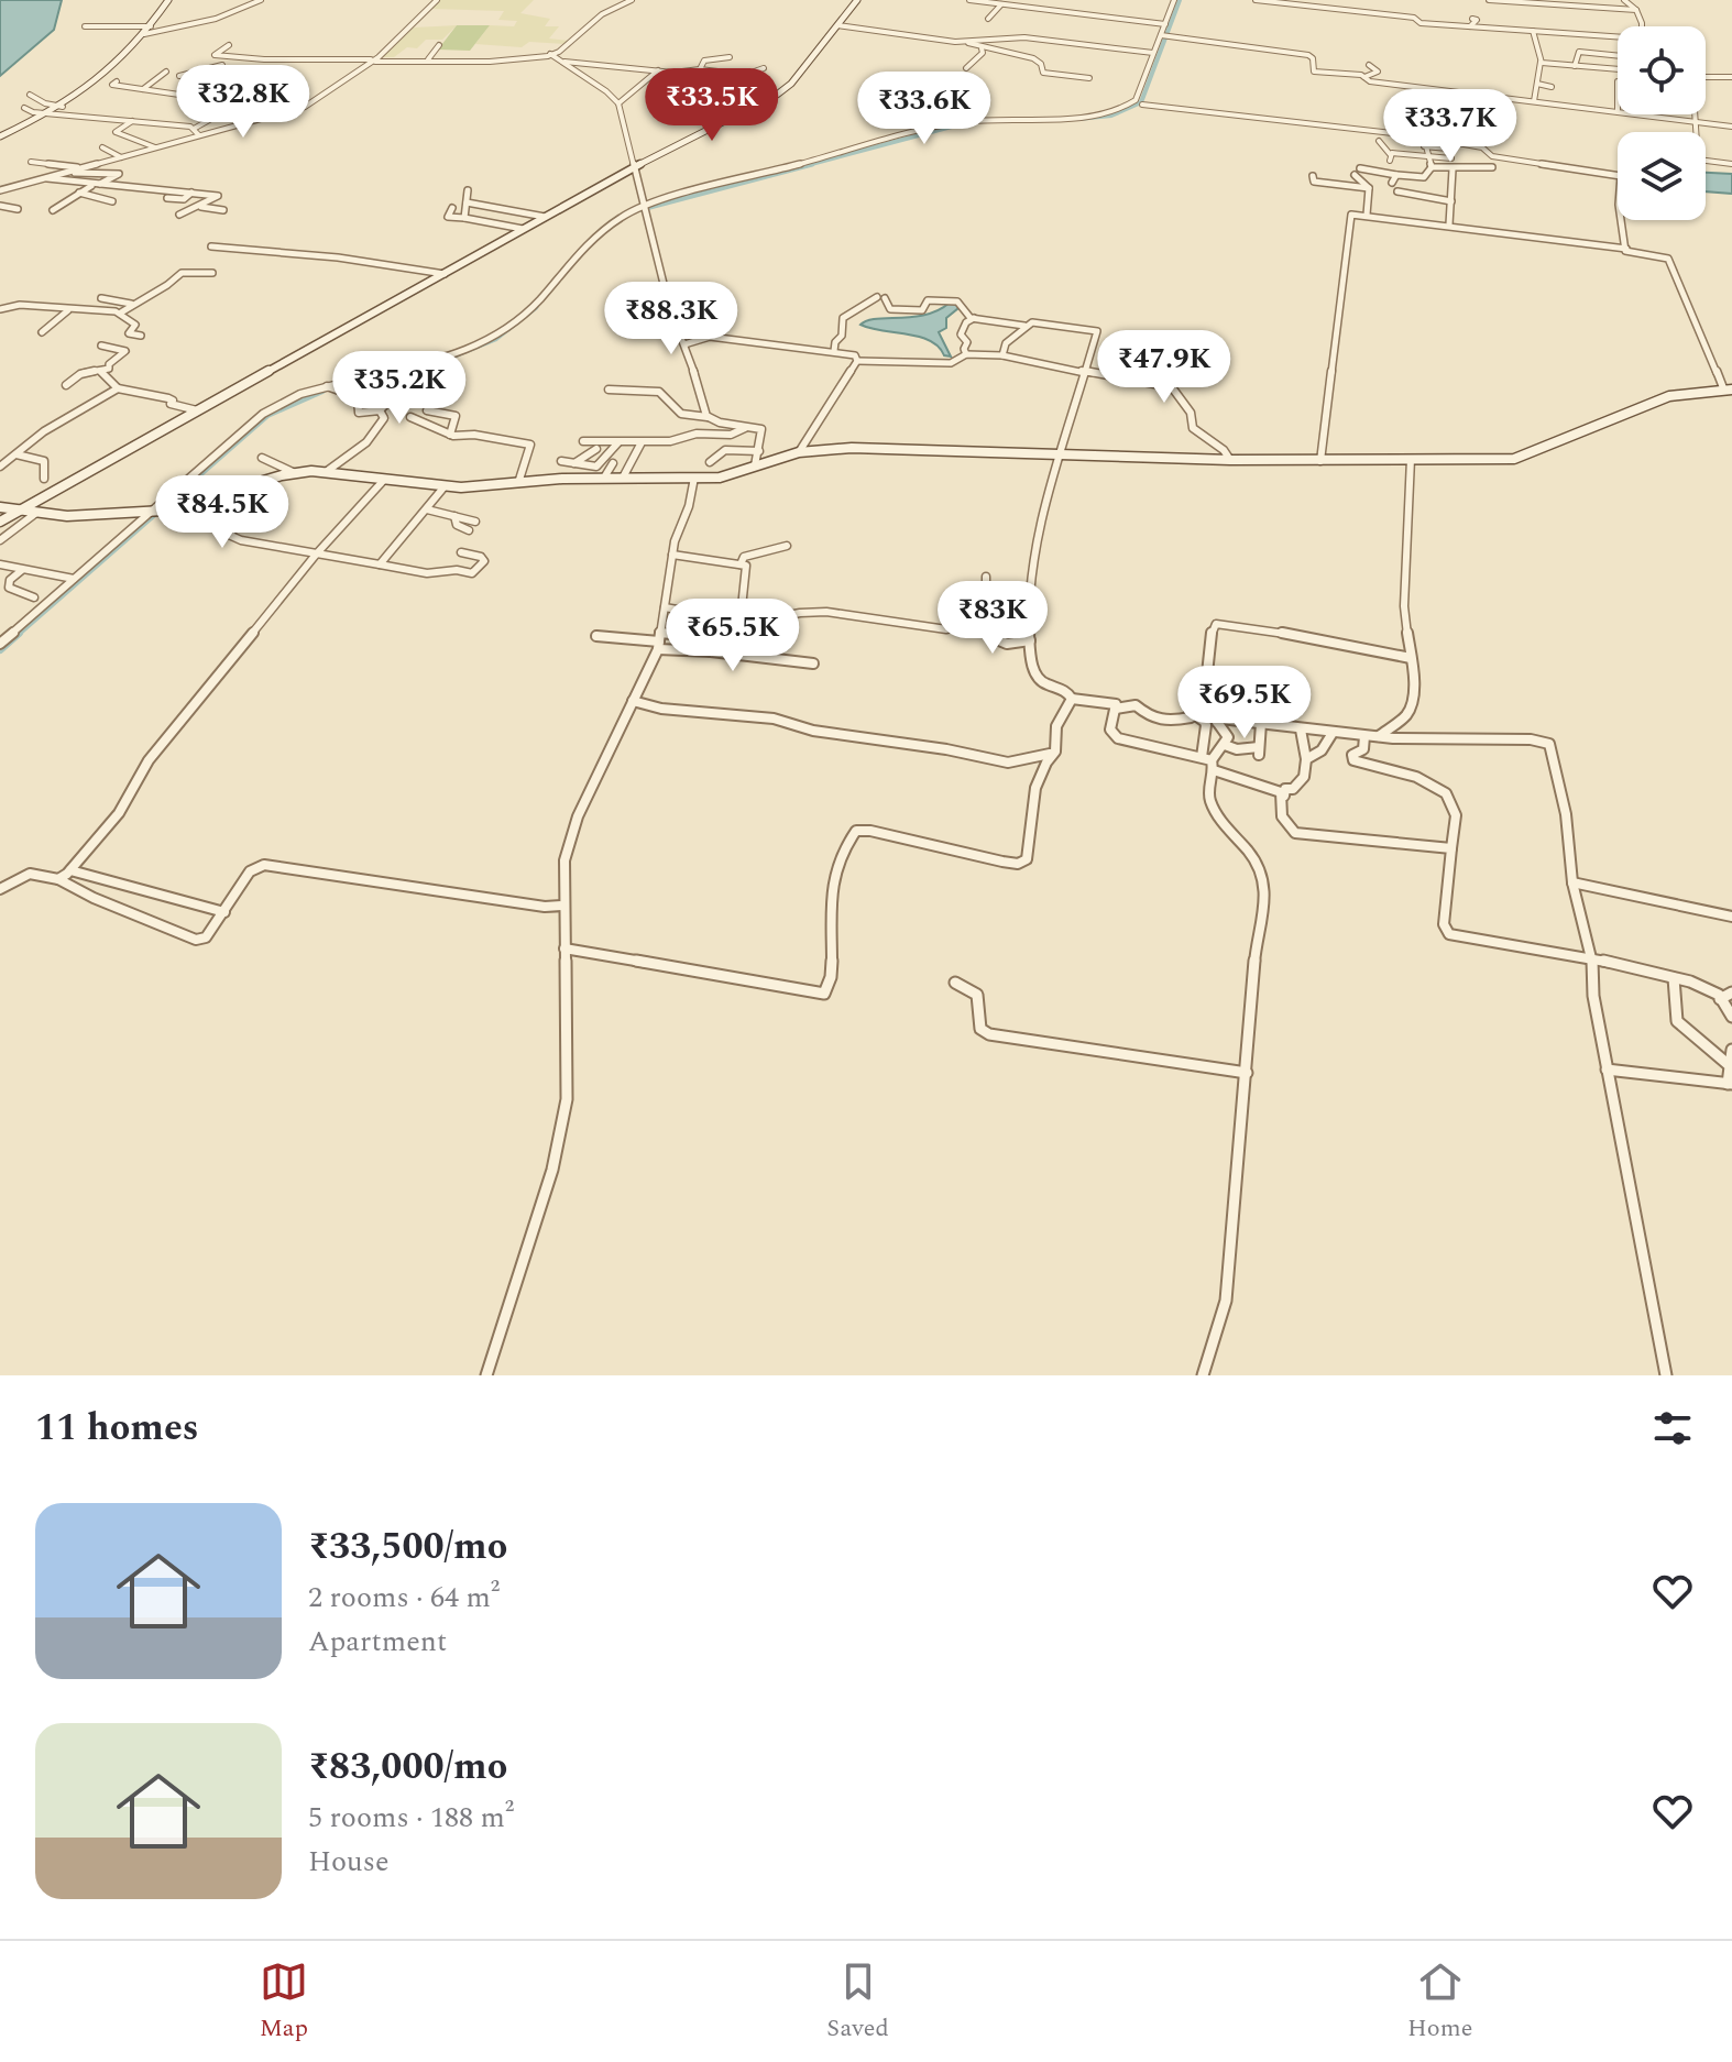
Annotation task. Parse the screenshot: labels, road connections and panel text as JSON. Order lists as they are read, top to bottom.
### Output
{
  "page": {
    "price": [
      "₹32.8K",
      "₹33.5K",
      "₹33.6K",
      "₹33.7K",
      "₹88.3K",
      "₹47.9K",
      "₹35.2K",
      "₹84.5K",
      "₹83K",
      "₹65.5K",
      "₹69.5K"
    ],
    "heading": "11 homes",
    "list": [
      {
        "name": "₹33,500/mo",
        "note": "2 rooms · 64 m² · Apartment"
      },
      {
        "name": "₹83,000/mo",
        "note": "5 rooms · 188 m² · House"
      }
    ],
    "tabs": ["Map", "Saved", "Home"]
  }
}
